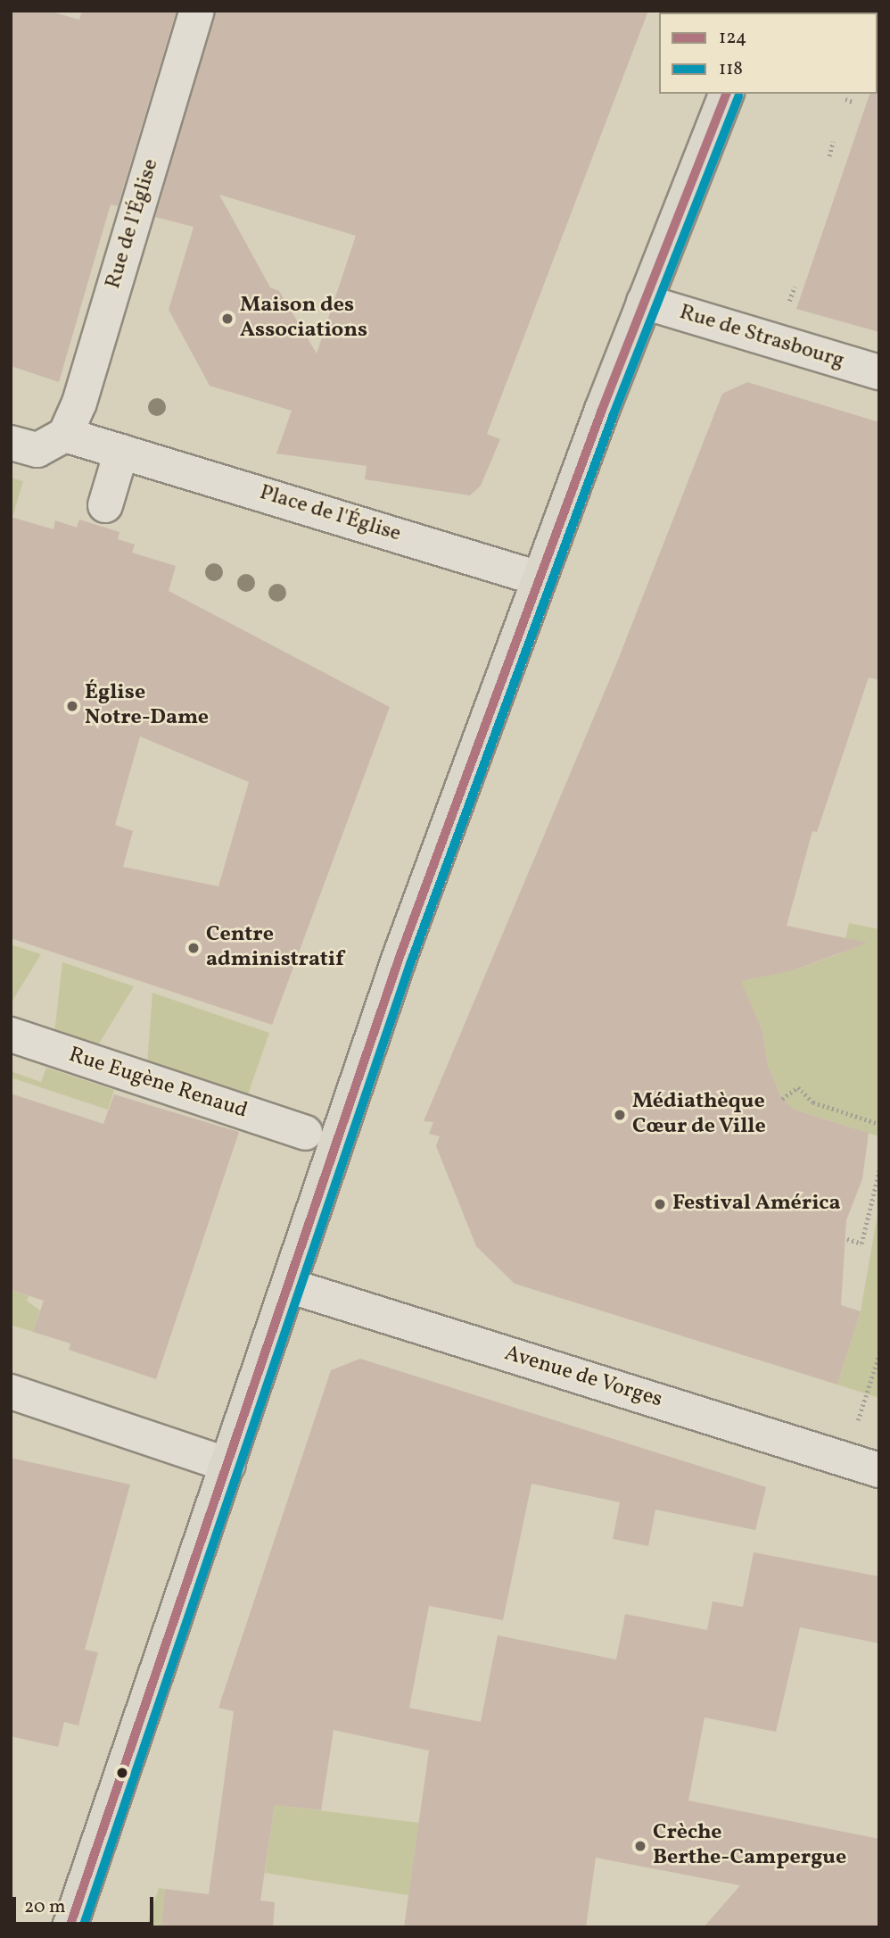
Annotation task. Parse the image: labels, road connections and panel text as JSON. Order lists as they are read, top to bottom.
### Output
{
  "streets": {
    "street": [
      "Rue de l'Église",
      "Rue de Strasbourg",
      "Place de l'Église",
      "Rue Eugène Renaud",
      "Avenue de Vorges"
    ]
  },
  "crossings": [
    ["Rue de l'Église", "Place de l'Église"]
  ],
  "places": [
    "Maison des Associations",
    "Église Notre-Dame",
    "Centre administratif",
    "Médiathèque Cœur de Ville",
    "Festival América",
    "Crèche Berthe-Campergue"
  ],
  "lines": ["transit line 124", "transit line 118"],
  "legend": ["124", "118"],
  "scale_bar": "20 m"
}
